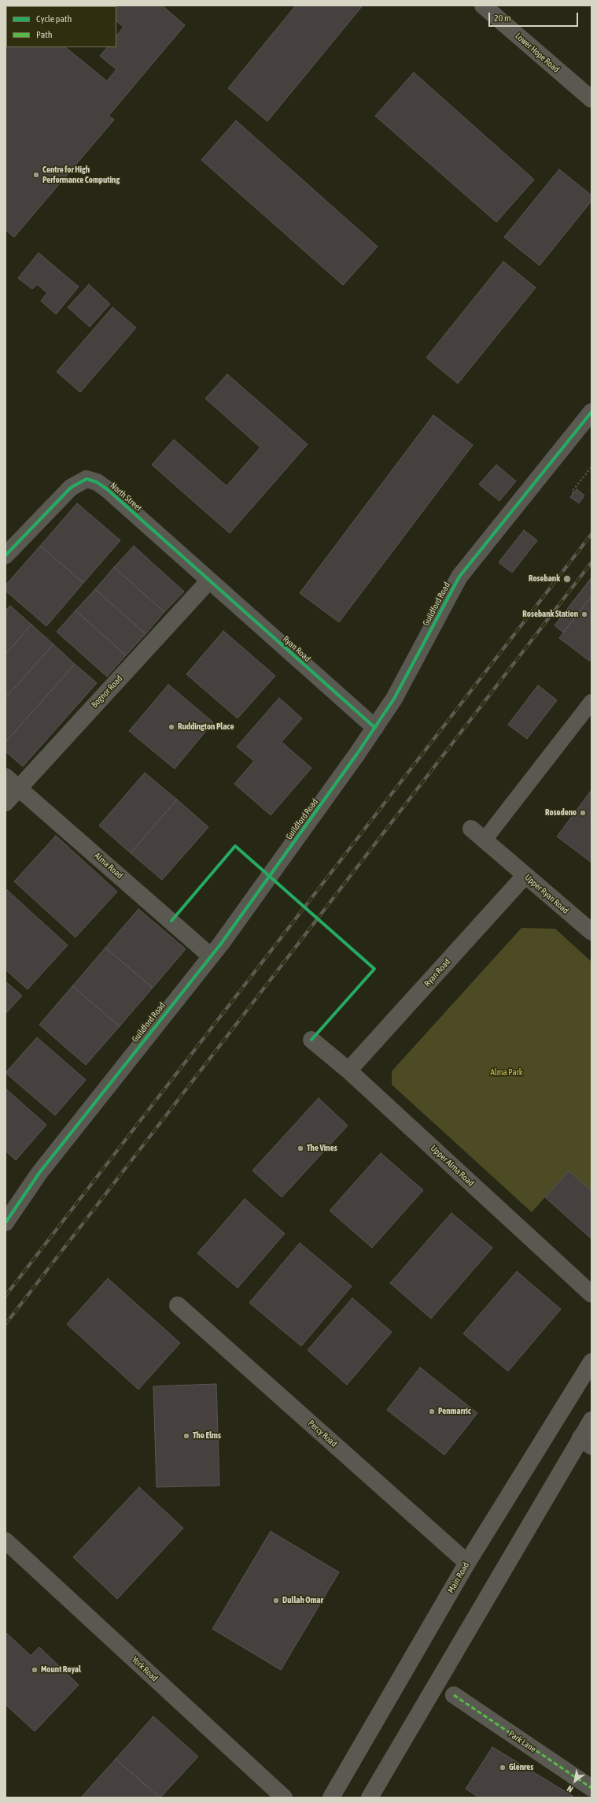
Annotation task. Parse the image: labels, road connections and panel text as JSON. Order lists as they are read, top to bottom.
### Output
{
  "streets": {
    "main road": ["Main Road"],
    "street": [
      "Lower Hope Road",
      "North Street",
      "Guildford Road",
      "Ryan Road",
      "Bognor Road",
      "Alma Road",
      "Upper Ryan Road",
      "Upper Alma Road",
      "Percy Road",
      "York Road",
      "Park Lane"
    ]
  },
  "crossings": [
    ["North Street", "Ryan Road"],
    ["North Street", "Bognor Road"],
    ["Guildford Road", "Ryan Road"],
    ["Guildford Road", "Alma Road"],
    ["Ryan Road", "Bognor Road"],
    ["Ryan Road", "Upper Ryan Road"],
    ["Ryan Road", "Upper Alma Road"],
    ["Bognor Road", "Alma Road"],
    ["Percy Road", "Main Road"]
  ],
  "parks": ["Alma Park"],
  "places": [
    "Centre for High Performance Computing",
    "Rosebank",
    "Rosebank Station",
    "Ruddington Place",
    "Rosedene",
    "The Vines",
    "Penmarric",
    "The Elms",
    "Dullah Omar",
    "Mount Royal",
    "Glenres"
  ],
  "legend": ["Cycle path", "Path"],
  "scale_bar": "20 m",
  "north": "bottom left"
}
